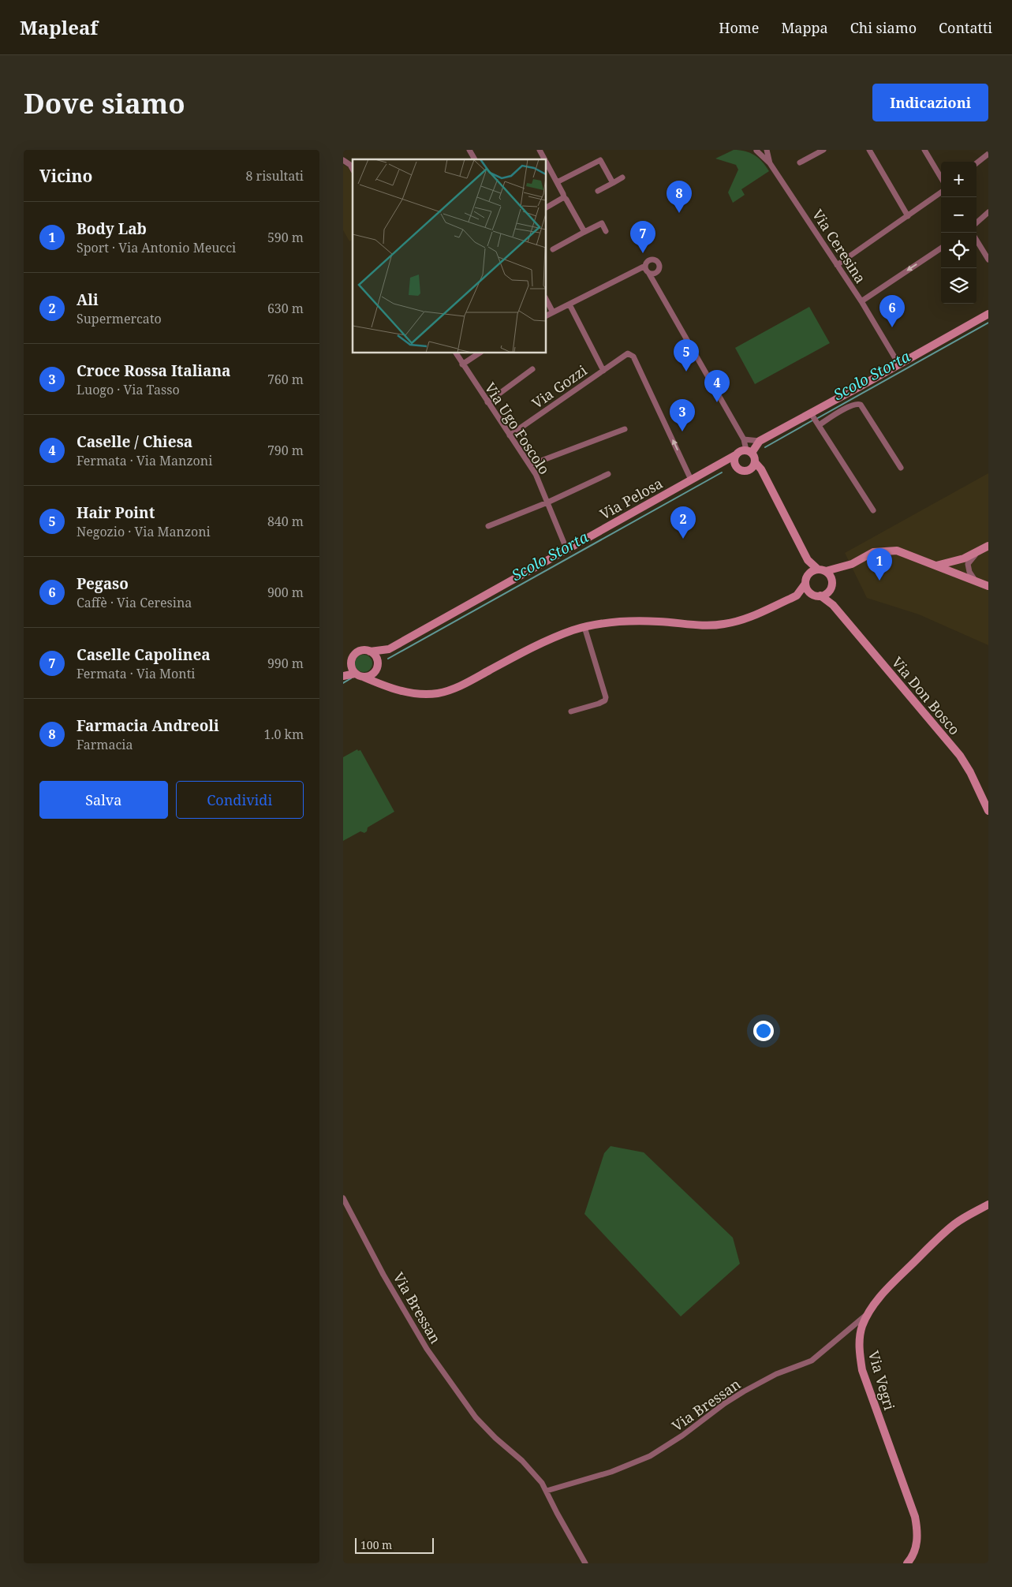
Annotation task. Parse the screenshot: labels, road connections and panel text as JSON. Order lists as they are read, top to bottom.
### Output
{
  "streets": {
    "main road": ["Via Pelosa", "Via Don Bosco", "Via Vegri"],
    "street": [
      "Via Ceresina",
      "Via Gozzi",
      "Via Ugo Foscolo",
      "Via Bressan"
    ]
  },
  "crossings": [
    ["Via Gozzi", "Via Ugo Foscolo"],
    ["Via Gozzi", "Via Pelosa"],
    ["Via Ugo Foscolo", "Via Pelosa"],
    ["Via Bressan", "Via Vegri"]
  ],
  "one_way": ["Via Gozzi"],
  "water": ["Scolo Storta"],
  "scale_bar": "100 m",
  "page": {
    "header": "Mapleaf",
    "nav": [
      "Home",
      "Mappa",
      "Chi siamo",
      "Contatti"
    ],
    "buttons": [
      "Indicazioni",
      ["Salva", "Condividi"]
    ],
    "title": "Dove siamo",
    "heading": ["Vicino", "8 risultati"],
    "map_buttons": ["+", "−"],
    "pins": [
      "8",
      "7",
      "6",
      "5",
      "4",
      "3",
      "2",
      "1"
    ],
    "list": [
      {
        "mark": "1",
        "name": "Body Lab",
        "note": "Sport · Via Antonio Meucci",
        "value": "590 m"
      },
      {
        "mark": "2",
        "name": "Ali",
        "note": "Supermercato",
        "value": "630 m"
      },
      {
        "mark": "3",
        "name": "Croce Rossa Italiana",
        "note": "Luogo · Via Tasso",
        "value": "760 m"
      },
      {
        "mark": "4",
        "name": "Caselle / Chiesa",
        "note": "Fermata · Via Manzoni",
        "value": "790 m"
      },
      {
        "mark": "5",
        "name": "Hair Point",
        "note": "Negozio · Via Manzoni",
        "value": "840 m"
      },
      {
        "mark": "6",
        "name": "Pegaso",
        "note": "Caffè · Via Ceresina",
        "value": "900 m"
      },
      {
        "mark": "7",
        "name": "Caselle Capolinea",
        "note": "Fermata · Via Monti",
        "value": "990 m"
      },
      {
        "mark": "8",
        "name": "Farmacia Andreoli",
        "note": "Farmacia",
        "value": "1.0 km"
      }
    ],
    "scale": "100 m"
  }
}
